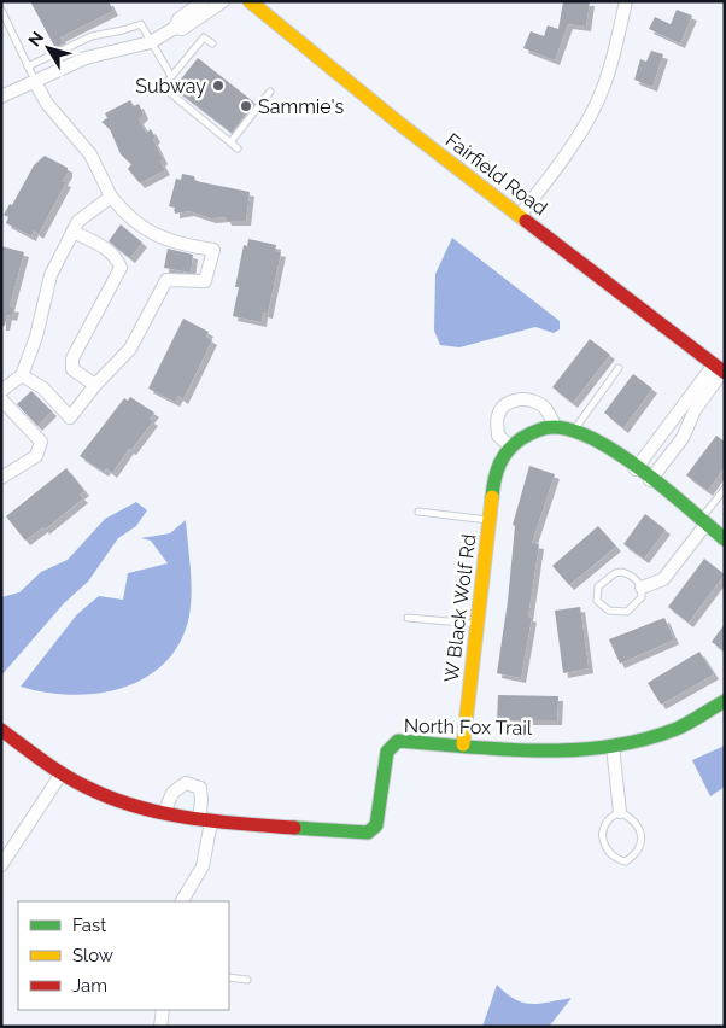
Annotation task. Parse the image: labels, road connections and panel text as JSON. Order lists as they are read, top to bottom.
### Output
{
  "streets": {
    "street": ["Fairfield Road", "W Black Wolf Rd", "North Fox Trail"]
  },
  "crossings": [
    ["W Black Wolf Rd", "North Fox Trail"]
  ],
  "places": ["Subway", "Sammie's"],
  "legend": ["Fast", "Slow", "Jam"],
  "north": "top left"
}
